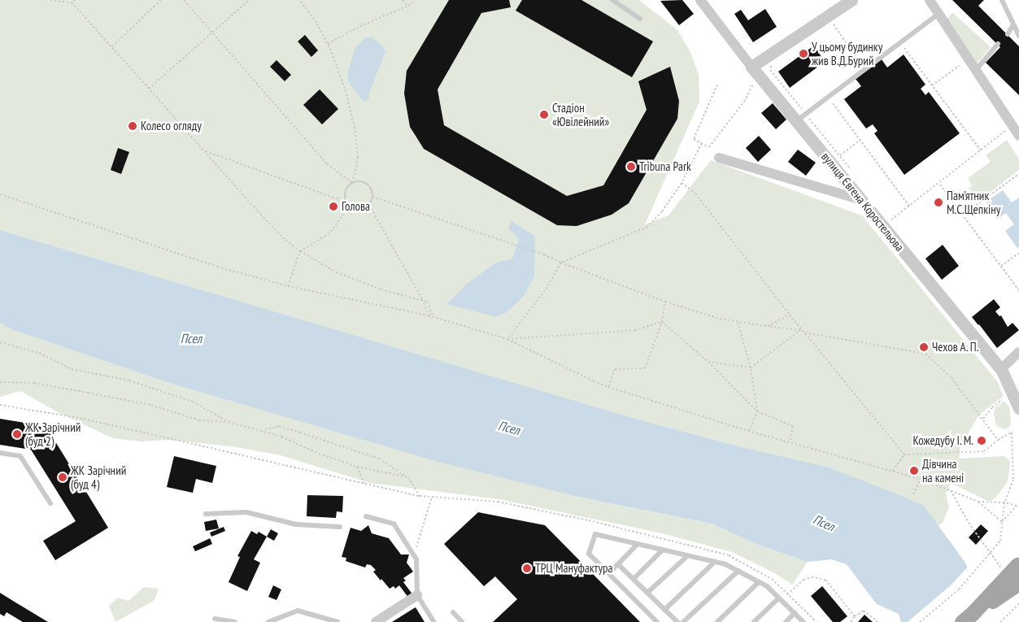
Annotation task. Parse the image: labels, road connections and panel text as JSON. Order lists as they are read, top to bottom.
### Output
{
  "streets": {
    "street": ["вулиця Євгена Коростельова"]
  },
  "water": ["Псел"],
  "places": [
    "У цьому будинку жив В.Д.Бурий",
    "Стадіон «Ювілейний»",
    "Колесо огляду",
    "Tribuna Park",
    "Пам’ятник М.С.Щепкіну",
    "Голова",
    "Чехов А. П.",
    "ЖК Зарічний (буд 2)",
    "Кожедубу І. М.",
    "Дівчина на камені",
    "ЖК Зарічний (буд 4)",
    "ТРЦ Мануфактура"
  ]
}
